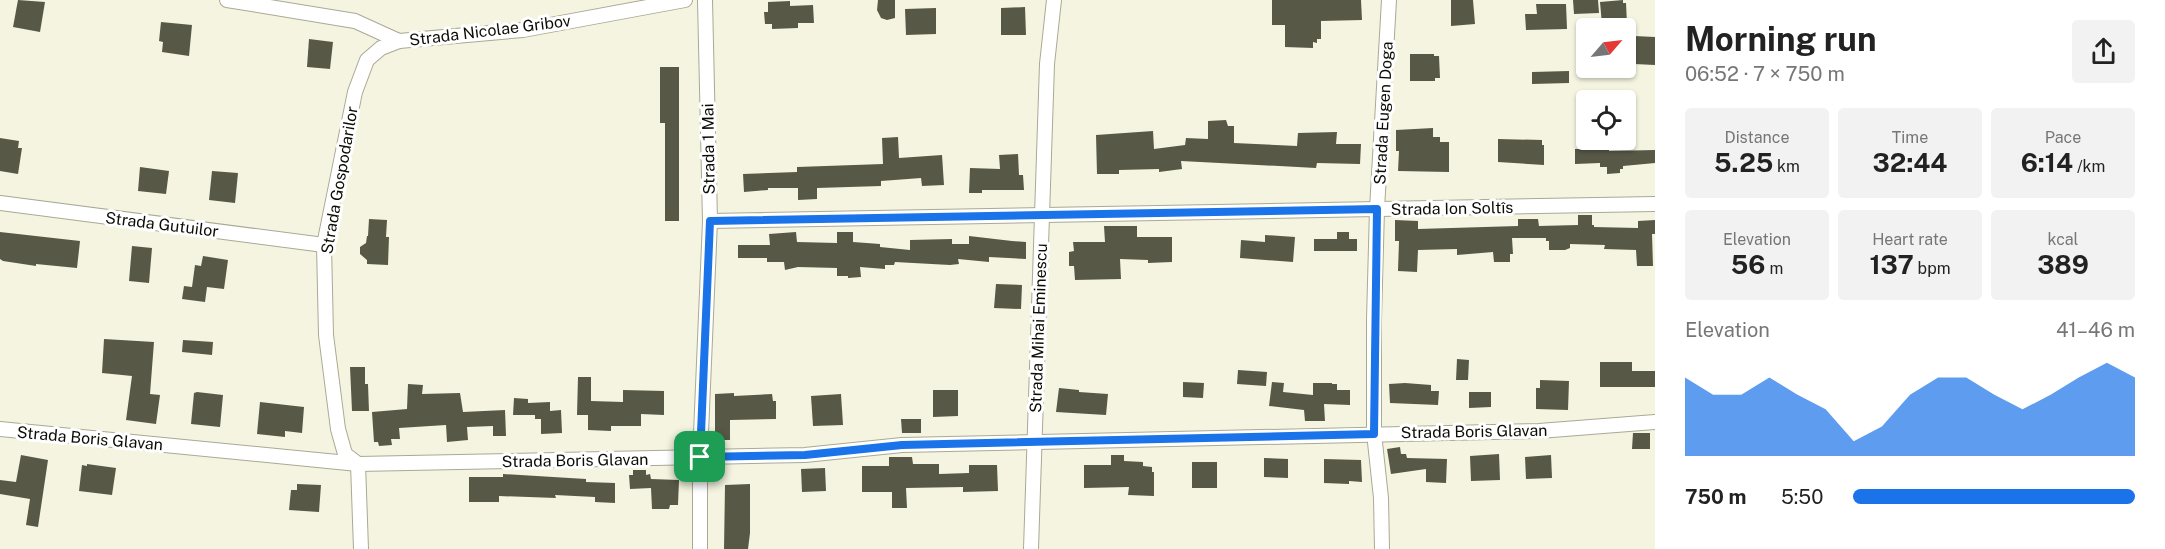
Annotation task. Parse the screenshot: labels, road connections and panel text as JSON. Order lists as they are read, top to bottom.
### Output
{
  "streets": {
    "street": [
      "Strada Nicolae Gribov",
      "Strada Eugen Doga",
      "Strada 1 Mai",
      "Strada Gospodarilor",
      "Strada Ion Soltîs",
      "Strada Gutuilor",
      "Strada Mihai Eminescu",
      "Strada Boris Glavan"
    ]
  },
  "crossings": [
    ["Strada Nicolae Gribov", "Strada Gospodarilor"],
    ["Strada Eugen Doga", "Strada Ion Soltîs"],
    ["Strada Eugen Doga", "Strada Boris Glavan"],
    ["Strada 1 Mai", "Strada Ion Soltîs"],
    ["Strada 1 Mai", "Strada Boris Glavan"],
    ["Strada Gospodarilor", "Strada Gutuilor"],
    ["Strada Gospodarilor", "Strada Boris Glavan"],
    ["Strada Ion Soltîs", "Strada Mihai Eminescu"],
    ["Strada Mihai Eminescu", "Strada Boris Glavan"]
  ],
  "north": "top right",
  "page": {
    "heading": ["Morning run", "06:52 · 7 × 750 m"],
    "stats": [
      ["Distance", "5.25 km"],
      ["Time", "32:44"],
      ["Pace", "6:14 /km"],
      ["Elevation", "56 m"],
      ["Heart rate", "137 bpm"],
      ["kcal", "389"]
    ],
    "chart": ["Elevation", "41–46 m"],
    "list": [
      {
        "name": "750 m",
        "note": "5:50"
      }
    ]
  }
}
